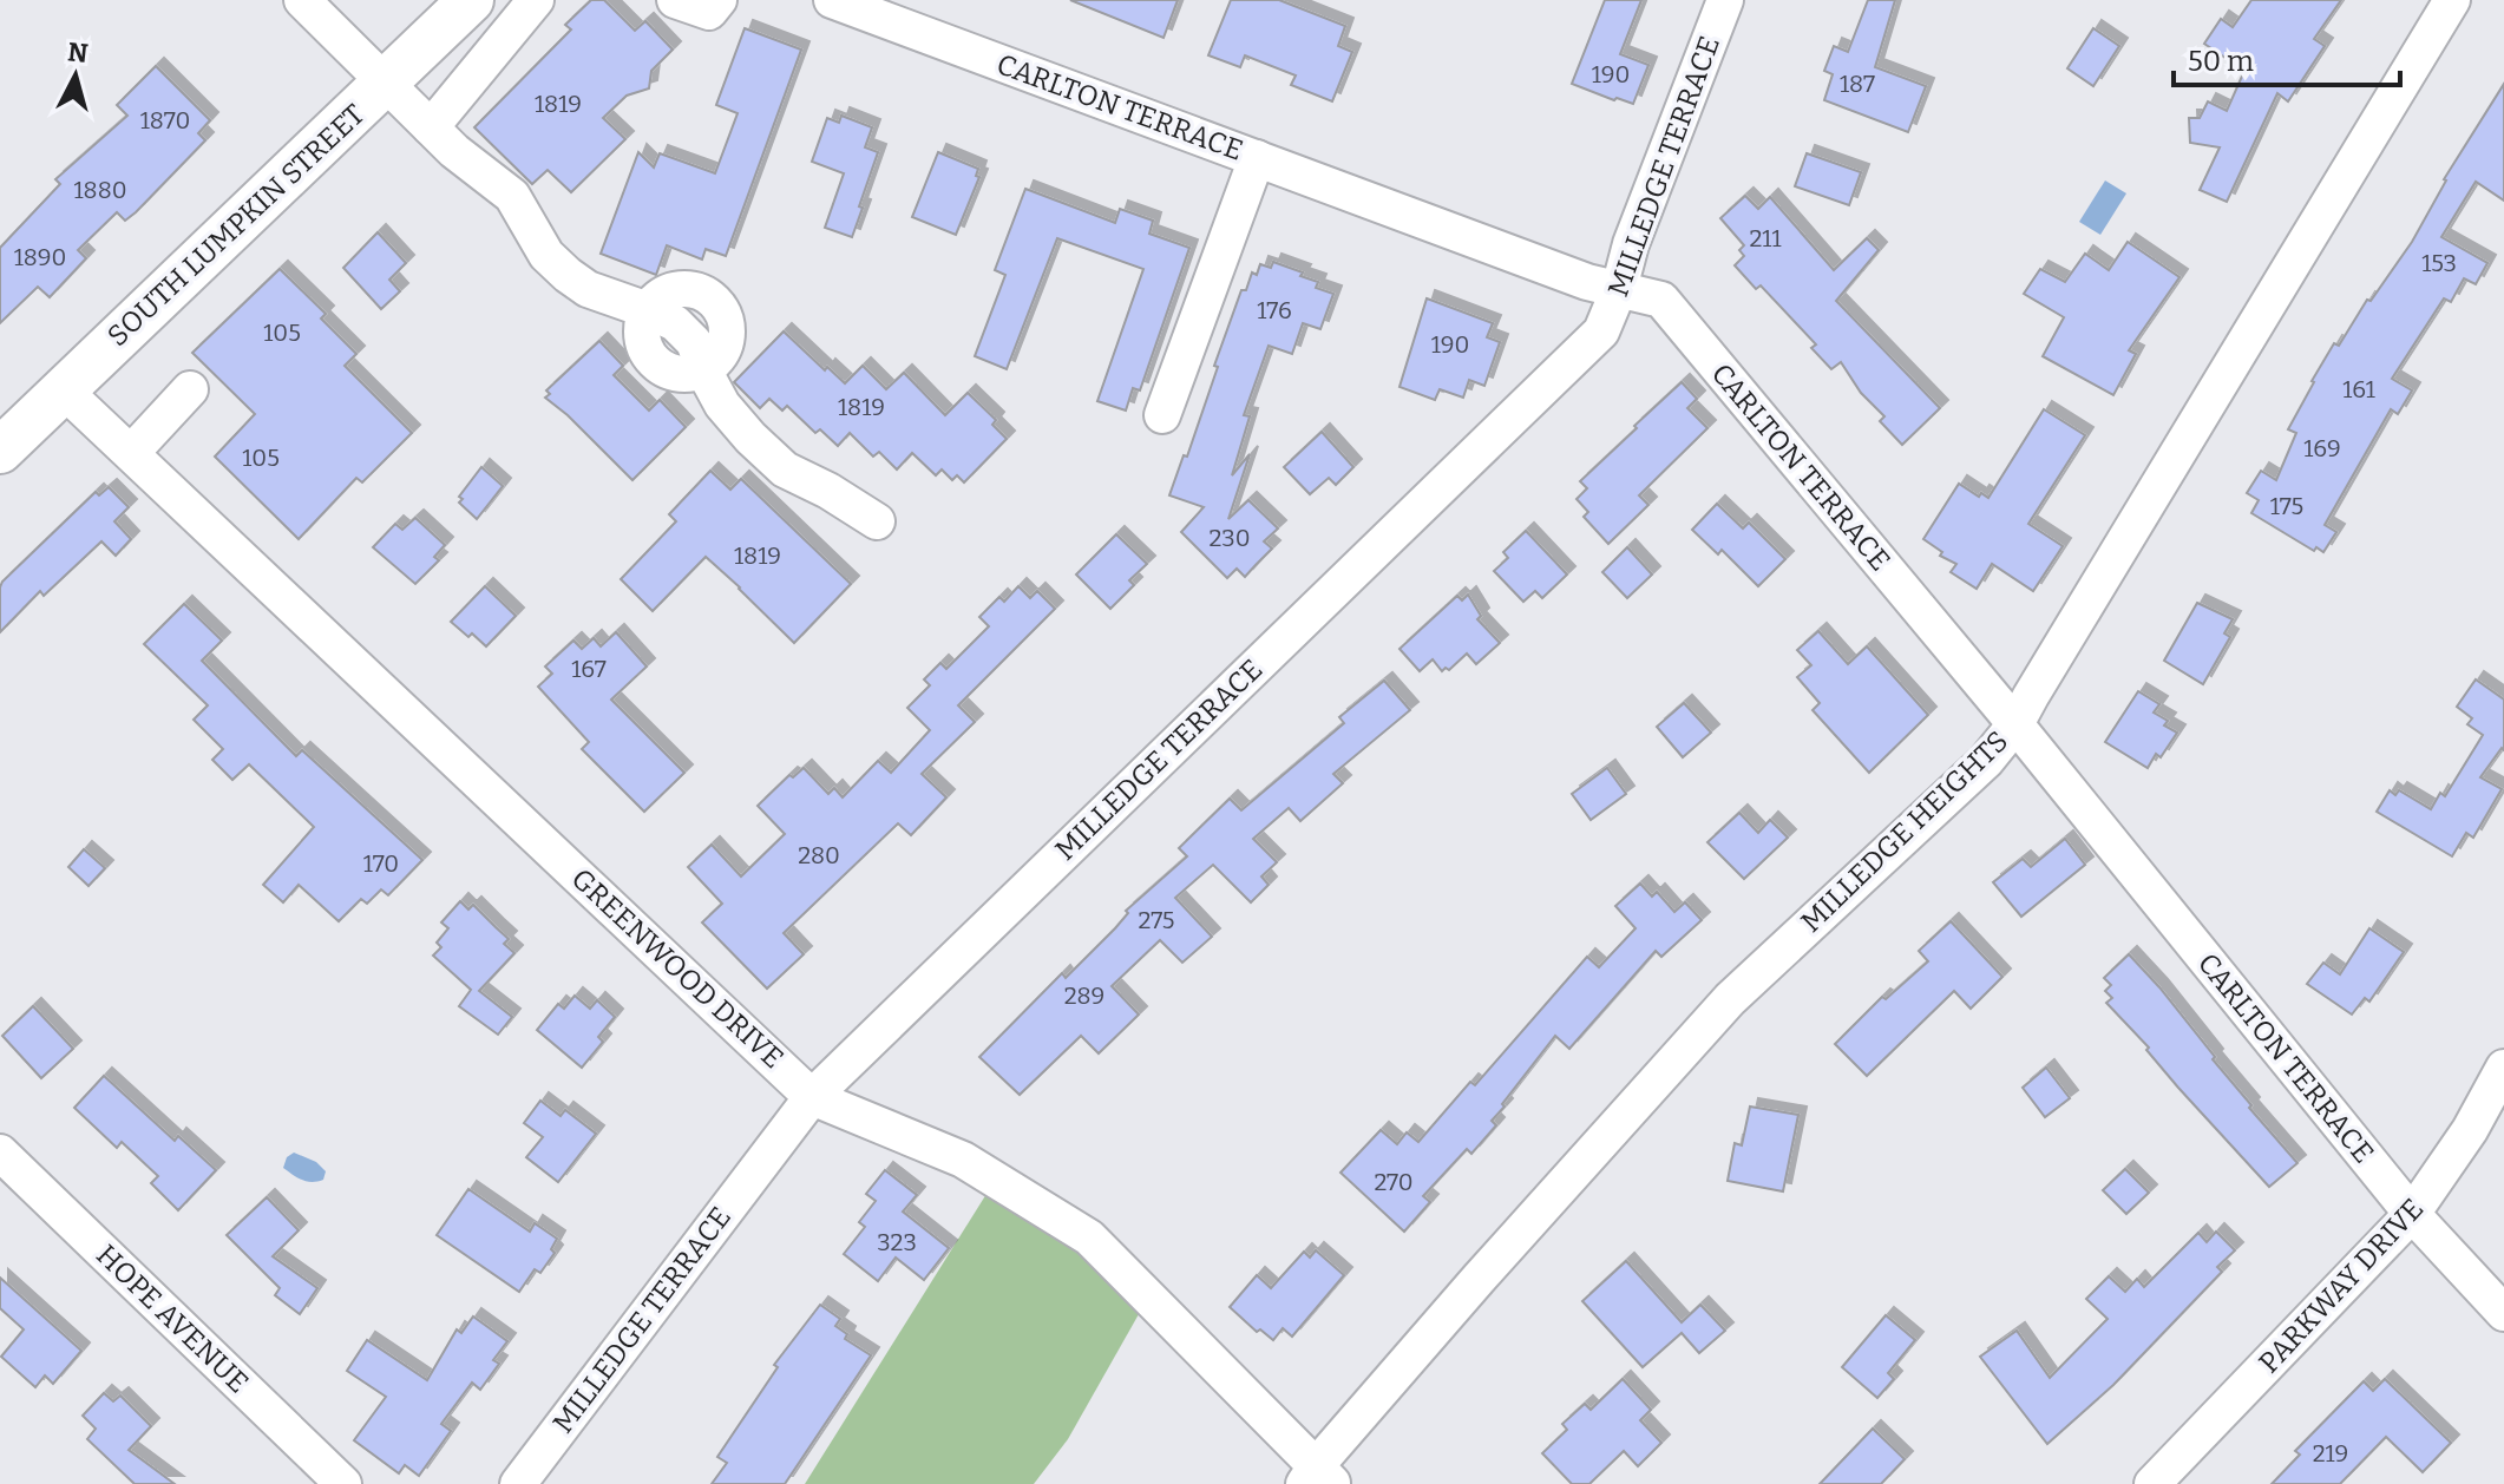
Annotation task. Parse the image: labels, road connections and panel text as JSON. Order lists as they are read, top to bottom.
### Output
{
  "streets": {
    "main road": ["SOUTH LUMPKIN STREET"],
    "street": [
      "CARLTON TERRACE",
      "MILLEDGE TERRACE",
      "MILLEDGE HEIGHTS",
      "GREENWOOD DRIVE",
      "PARKWAY DRIVE",
      "HOPE AVENUE"
    ]
  },
  "crossings": [
    ["CARLTON TERRACE", "MILLEDGE TERRACE"],
    ["CARLTON TERRACE", "MILLEDGE HEIGHTS"],
    ["CARLTON TERRACE", "PARKWAY DRIVE"],
    ["MILLEDGE TERRACE", "GREENWOOD DRIVE"],
    ["SOUTH LUMPKIN STREET", "GREENWOOD DRIVE"],
    ["MILLEDGE HEIGHTS", "GREENWOOD DRIVE"]
  ],
  "house_numbers": [
    "190",
    "187",
    "1819",
    "1870",
    "1880",
    "211",
    "1890",
    "153",
    "176",
    "105",
    "190",
    "161",
    "1819",
    "169",
    "105",
    "175",
    "230",
    "1819",
    "167",
    "280",
    "170",
    "275",
    "289",
    "270",
    "323",
    "219"
  ],
  "scale_bar": "50 m",
  "north": "top"
}
